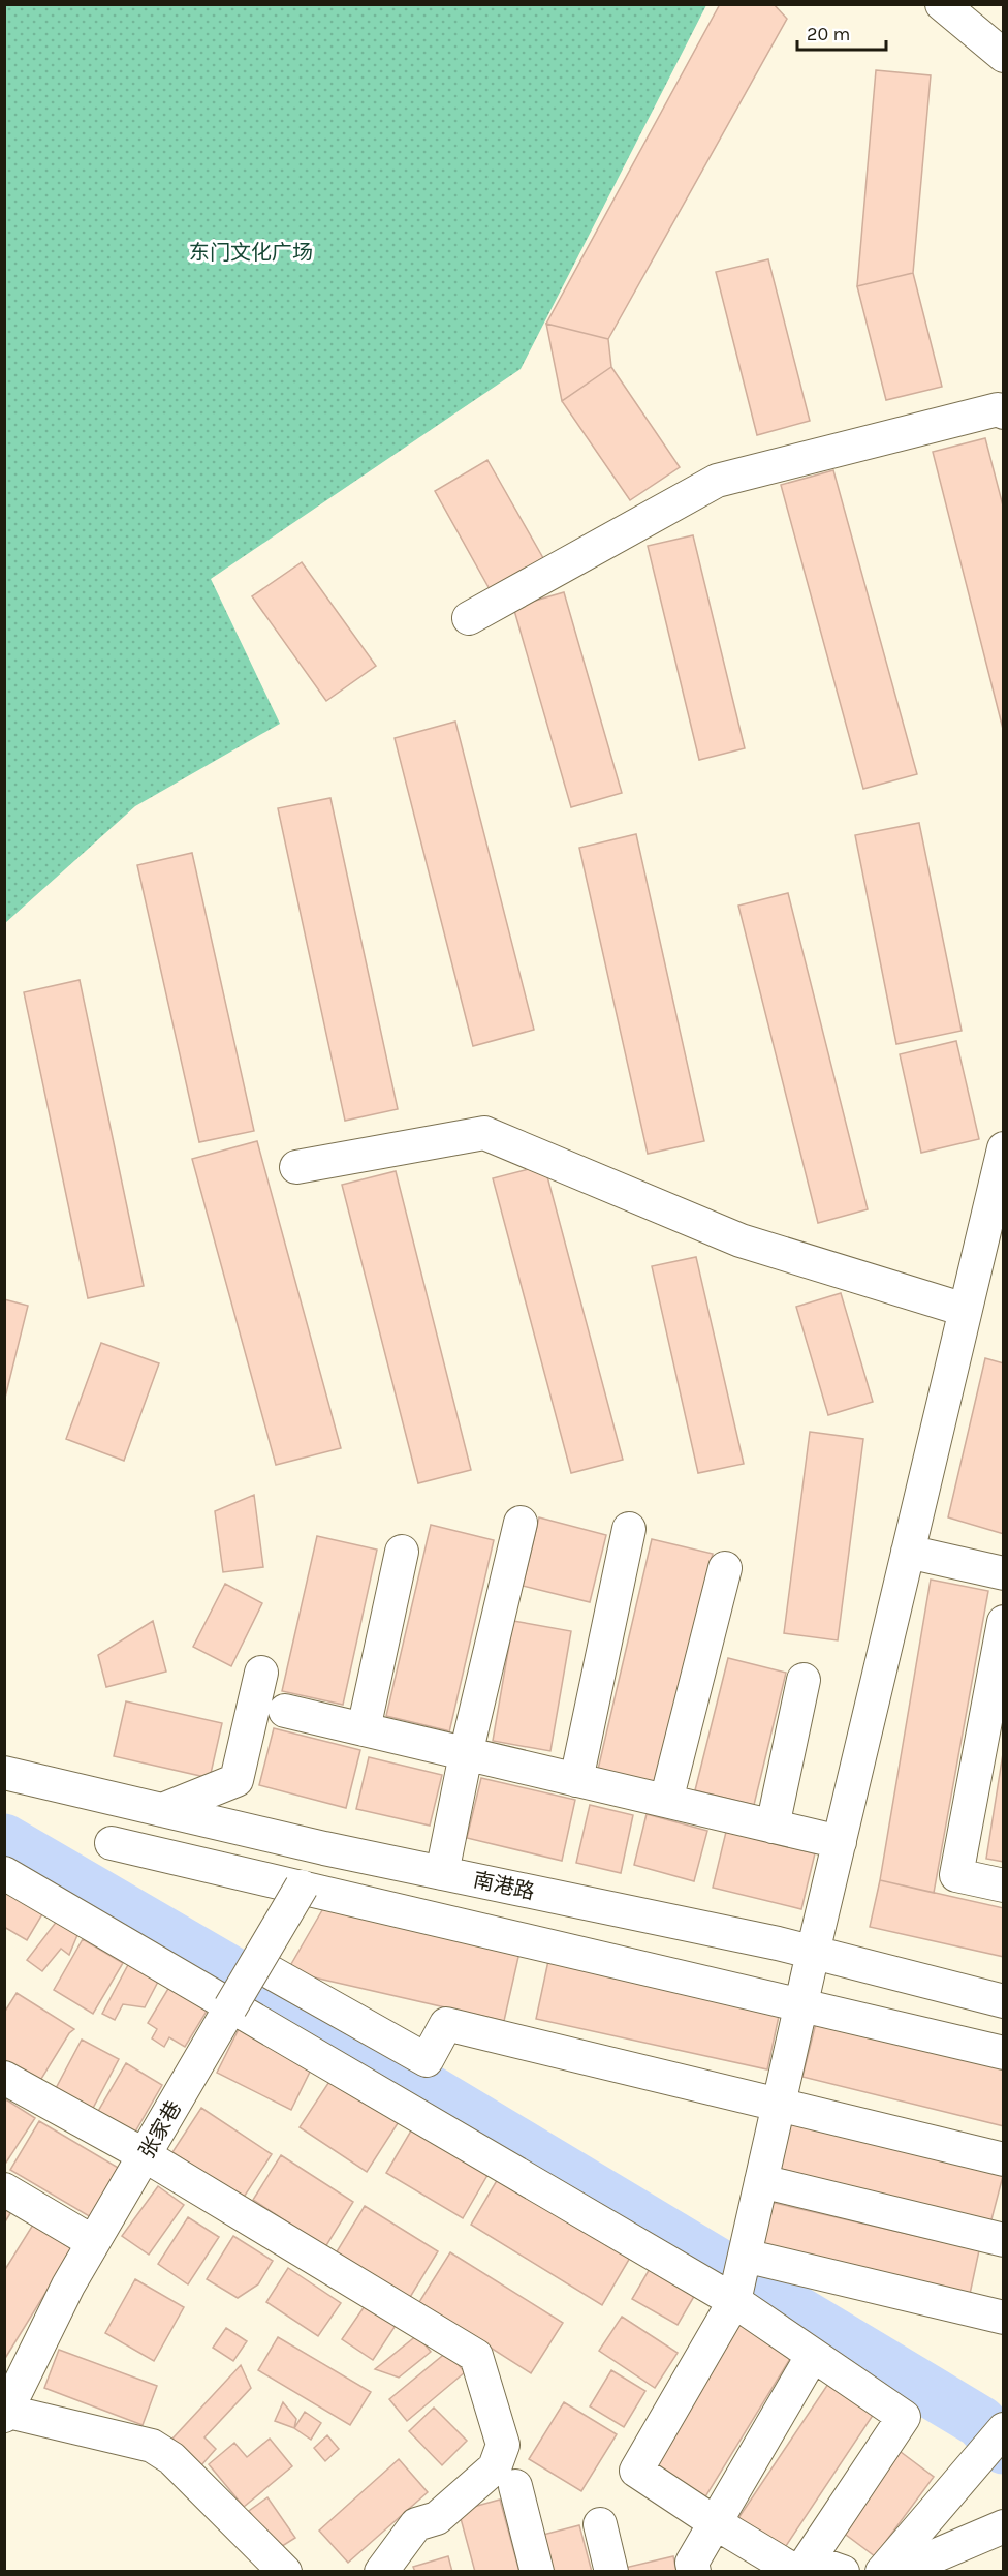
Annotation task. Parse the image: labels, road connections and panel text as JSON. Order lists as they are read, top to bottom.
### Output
{
  "streets": {
    "street": ["南港路", "张家巷"]
  },
  "crossings": [
    ["南港路", "张家巷"]
  ],
  "parks": ["东门文化广场"],
  "scale_bar": "20 m"
}
